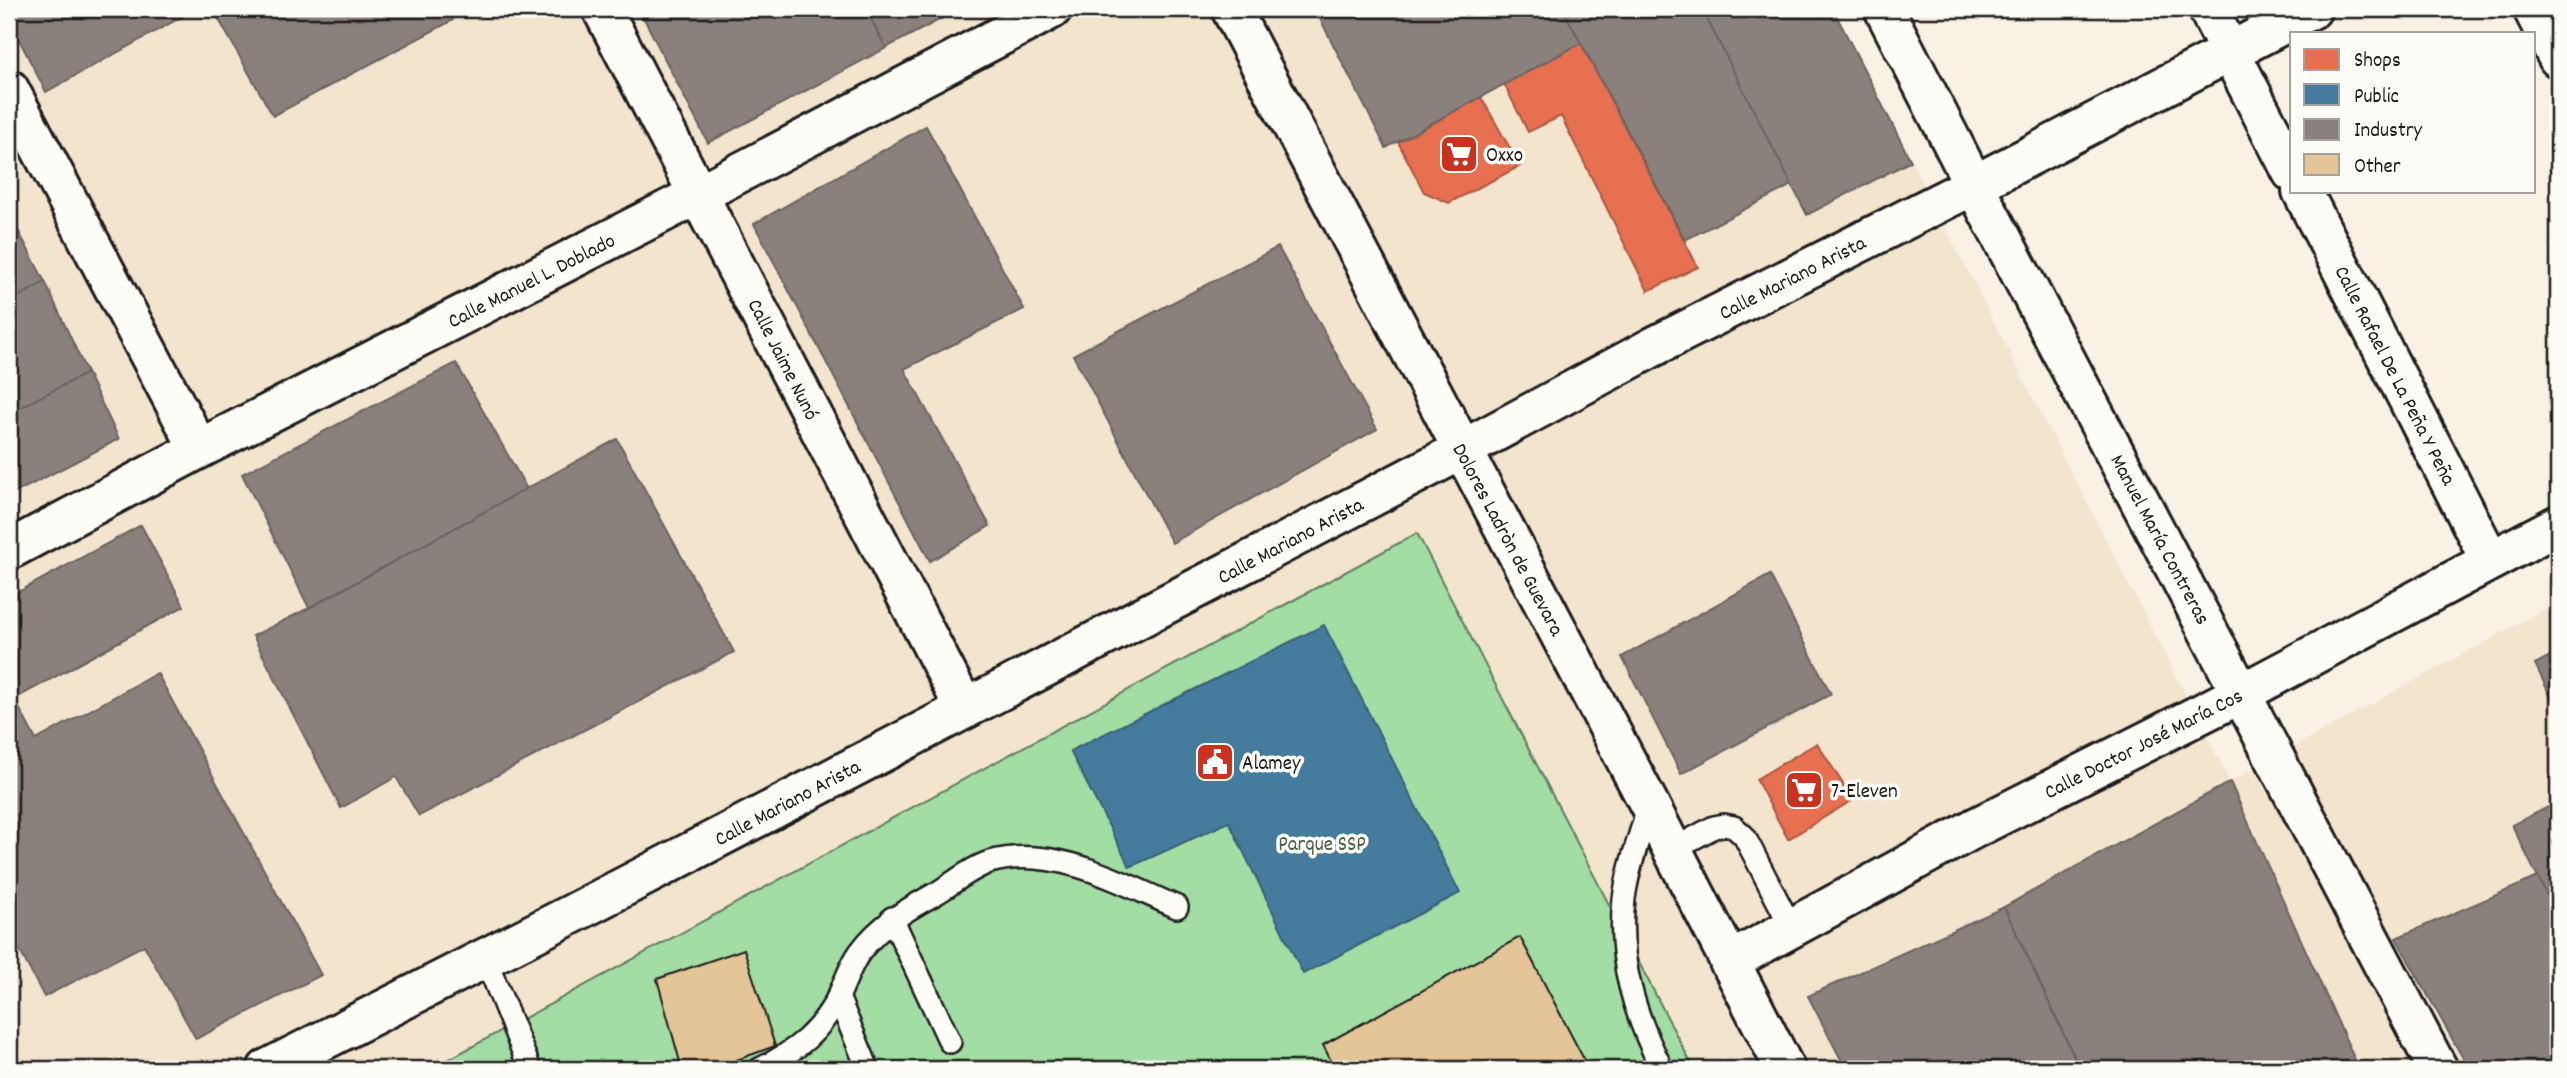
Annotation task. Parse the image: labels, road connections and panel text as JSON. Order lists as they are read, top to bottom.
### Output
{
  "streets": {
    "street": [
      "Calle Mariano Arista",
      "Calle Manuel L. Doblado",
      "Calle Jaime Nunó",
      "Calle Rafael De La Peña Y Peña",
      "Dolores Ladròn de Guevara",
      "Manuel María Contreras",
      "Calle Doctor José María Cos"
    ]
  },
  "crossings": [
    ["Calle Mariano Arista", "Calle Jaime Nunó"],
    ["Calle Mariano Arista", "Dolores Ladròn de Guevara"],
    ["Calle Mariano Arista", "Manuel María Contreras"],
    ["Calle Manuel L. Doblado", "Calle Jaime Nunó"],
    ["Calle Rafael De La Peña Y Peña", "Calle Doctor José María Cos"],
    ["Dolores Ladròn de Guevara", "Calle Doctor José María Cos"],
    ["Manuel María Contreras", "Calle Doctor José María Cos"]
  ],
  "parks": ["Parque SSP"],
  "places": {
    "supermarket": ["Oxxo", "7-Eleven"],
    "public building": ["Alamey"]
  },
  "legend": [
    "Shops",
    "Public",
    "Industry",
    "Other"
  ]
}
